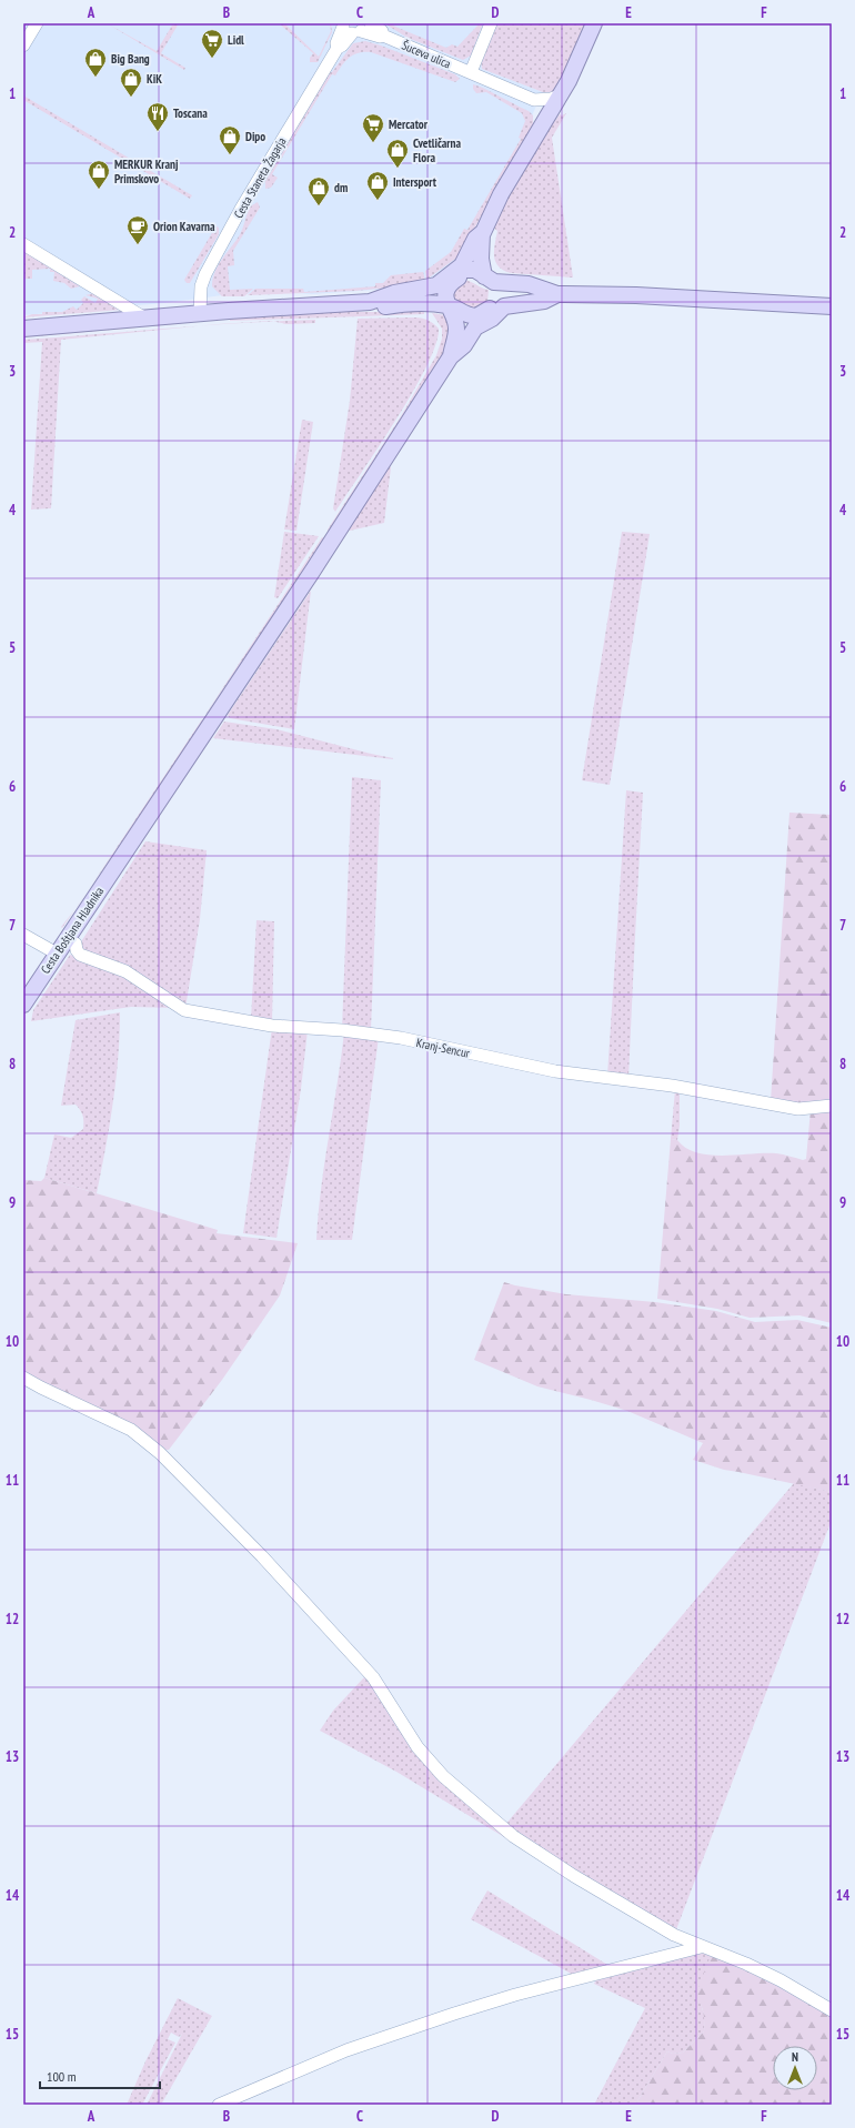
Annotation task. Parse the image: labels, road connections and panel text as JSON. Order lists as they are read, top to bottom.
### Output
{
  "streets": {
    "main road": ["Cesta Boštjana Hladnika"],
    "street": ["Šuceva ulica", "Cesta Staneta Žagarja", "Kranj-Sencur"]
  },
  "crossings": [
    ["Šuceva ulica", "Cesta Staneta Žagarja"]
  ],
  "places": {
    "supermarket": ["Lidl", "Mercator"],
    "shop": [
      "Big Bang",
      "KiK",
      "Dipo",
      "Cvetličarna Flora",
      "MERKUR Kranj Primskovo",
      "Intersport",
      "dm"
    ],
    "restaurant": ["Toscana"],
    "cafe": ["Orion Kavarna"]
  },
  "scale_bar": "100 m",
  "north": "top",
  "grid": {
    "columns": [
      "A",
      "B",
      "C",
      "D",
      "E",
      "F"
    ],
    "rows": [
      "1",
      "2",
      "3",
      "4",
      "5",
      "6",
      "7",
      "8",
      "9",
      "10",
      "11",
      "12",
      "13",
      "14",
      "15"
    ]
  }
}
